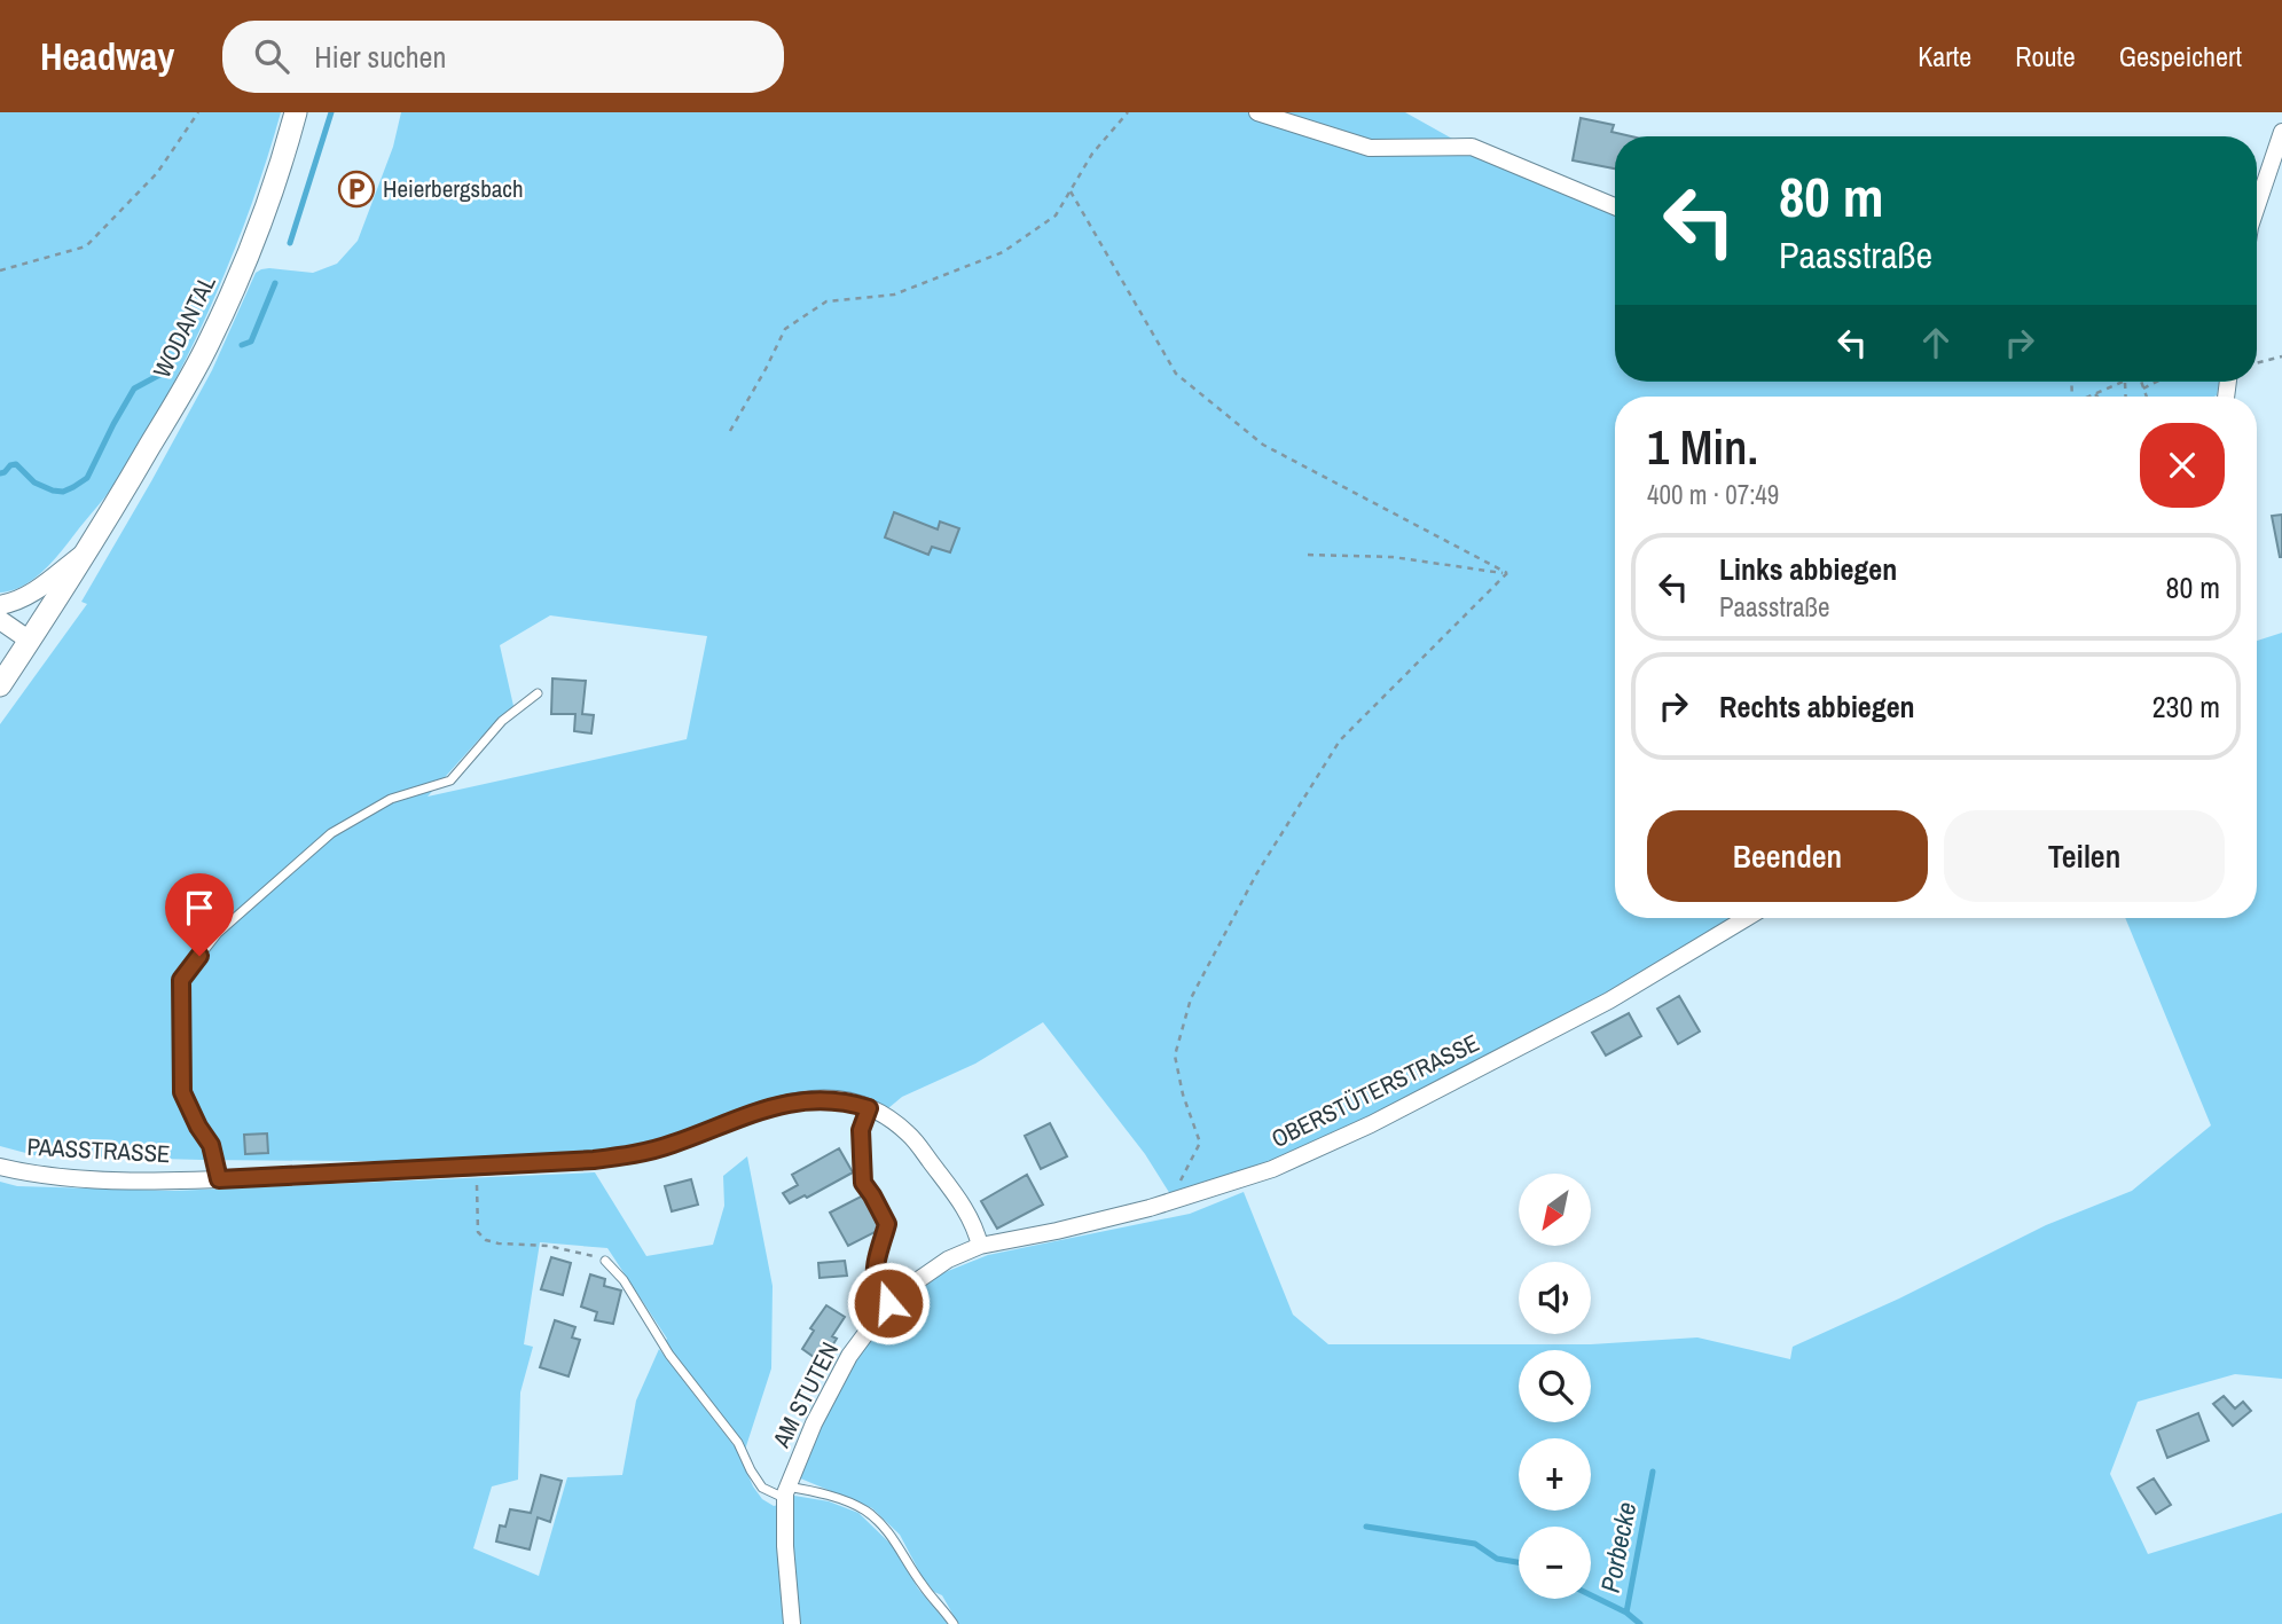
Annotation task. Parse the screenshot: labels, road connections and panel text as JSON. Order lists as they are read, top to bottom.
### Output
{
  "streets": {
    "main road": ["WODANTAL"],
    "street": ["OBERSTÜTERSTRASSE", "PAASSTRASSE", "AM STUTEN"]
  },
  "crossings": [
    ["OBERSTÜTERSTRASSE", "PAASSTRASSE"],
    ["OBERSTÜTERSTRASSE", "AM STUTEN"],
    ["PAASSTRASSE", "AM STUTEN"]
  ],
  "water": ["Porbecke"],
  "places": {
    "parking": ["Heierbergsbach"]
  },
  "north": "bottom left",
  "page": {
    "header": "Headway",
    "search": "Hier suchen",
    "nav": ["Karte", "Route", "Gespeichert"],
    "turn": ["80 m", "Paasstraße"],
    "heading": ["1 Min.", "400 m · 07:49"],
    "list": [
      {
        "name": "Links abbiegen",
        "note": "Paasstraße",
        "value": "80 m"
      },
      {
        "name": "Rechts abbiegen",
        "value": "230 m"
      }
    ],
    "buttons": ["Beenden", "Teilen"],
    "map_buttons": ["+", "−"]
  }
}
